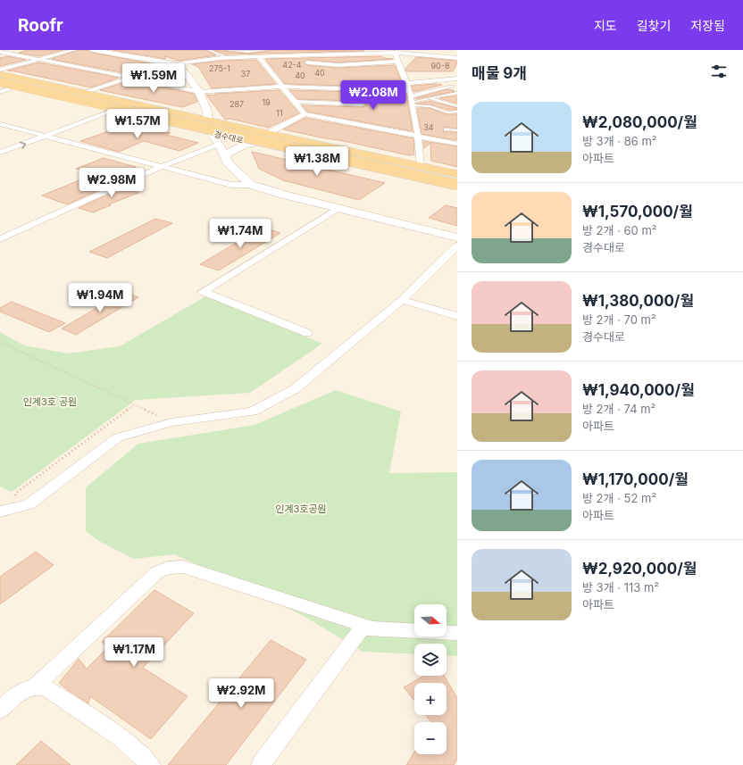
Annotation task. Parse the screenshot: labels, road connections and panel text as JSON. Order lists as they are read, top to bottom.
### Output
{
  "streets": {
    "main road": ["경수대로"]
  },
  "parks": ["인계3호 공원", "인계3호공원"],
  "house_numbers": [
    "42-4",
    "90-8",
    "275-1",
    "40",
    "37",
    "40",
    "19",
    "287",
    "11",
    "34"
  ],
  "north": "right",
  "page": {
    "header": "Roofr",
    "nav": ["지도", "길찾기", "저장됨"],
    "heading": "매물 9개",
    "price": [
      "₩1.59M",
      "₩2.08M",
      "₩1.57M",
      "₩1.38M",
      "₩2.98M",
      "₩1.74M",
      "₩1.94M",
      "₩1.17M",
      "₩2.92M"
    ],
    "list": [
      {
        "name": "₩2,080,000/월",
        "note": "방 3개 · 86 m² · 아파트"
      },
      {
        "name": "₩1,570,000/월",
        "note": "방 2개 · 60 m² · 경수대로"
      },
      {
        "name": "₩1,380,000/월",
        "note": "방 2개 · 70 m² · 경수대로"
      },
      {
        "name": "₩1,940,000/월",
        "note": "방 2개 · 74 m² · 아파트"
      },
      {
        "name": "₩1,170,000/월",
        "note": "방 2개 · 52 m² · 아파트"
      },
      {
        "name": "₩2,920,000/월",
        "note": "방 3개 · 113 m² · 아파트"
      }
    ],
    "map_buttons": ["+", "−"]
  }
}
